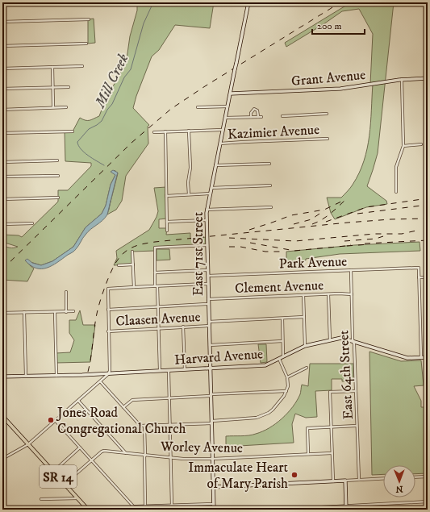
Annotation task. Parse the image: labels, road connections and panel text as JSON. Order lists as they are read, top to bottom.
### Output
{
  "streets": {
    "main road": [
      "Grant Avenue",
      "East 71st Street",
      "Harvard Avenue",
      "SR 14"
    ],
    "street": [
      "Kazimier Avenue",
      "Park Avenue",
      "Clement Avenue",
      "Claasen Avenue",
      "East 64th Street",
      "Worley Avenue"
    ]
  },
  "crossings": [
    ["Grant Avenue", "East 71st Street"],
    ["Kazimier Avenue", "East 71st Street"],
    ["East 71st Street", "Park Avenue"],
    ["East 71st Street", "Clement Avenue"],
    ["East 71st Street", "Claasen Avenue"],
    ["East 71st Street", "Harvard Avenue"],
    ["East 71st Street", "Worley Avenue"],
    ["Park Avenue", "East 64th Street"],
    ["Clement Avenue", "East 64th Street"],
    ["Harvard Avenue", "East 64th Street"],
    ["Worley Avenue", "SR 14"]
  ],
  "water": ["Mill Creek"],
  "places": ["Jones Road Congregational Church", "Immaculate Heart of Mary Parish"],
  "scale_bar": "200 m",
  "north": "bottom"
}
